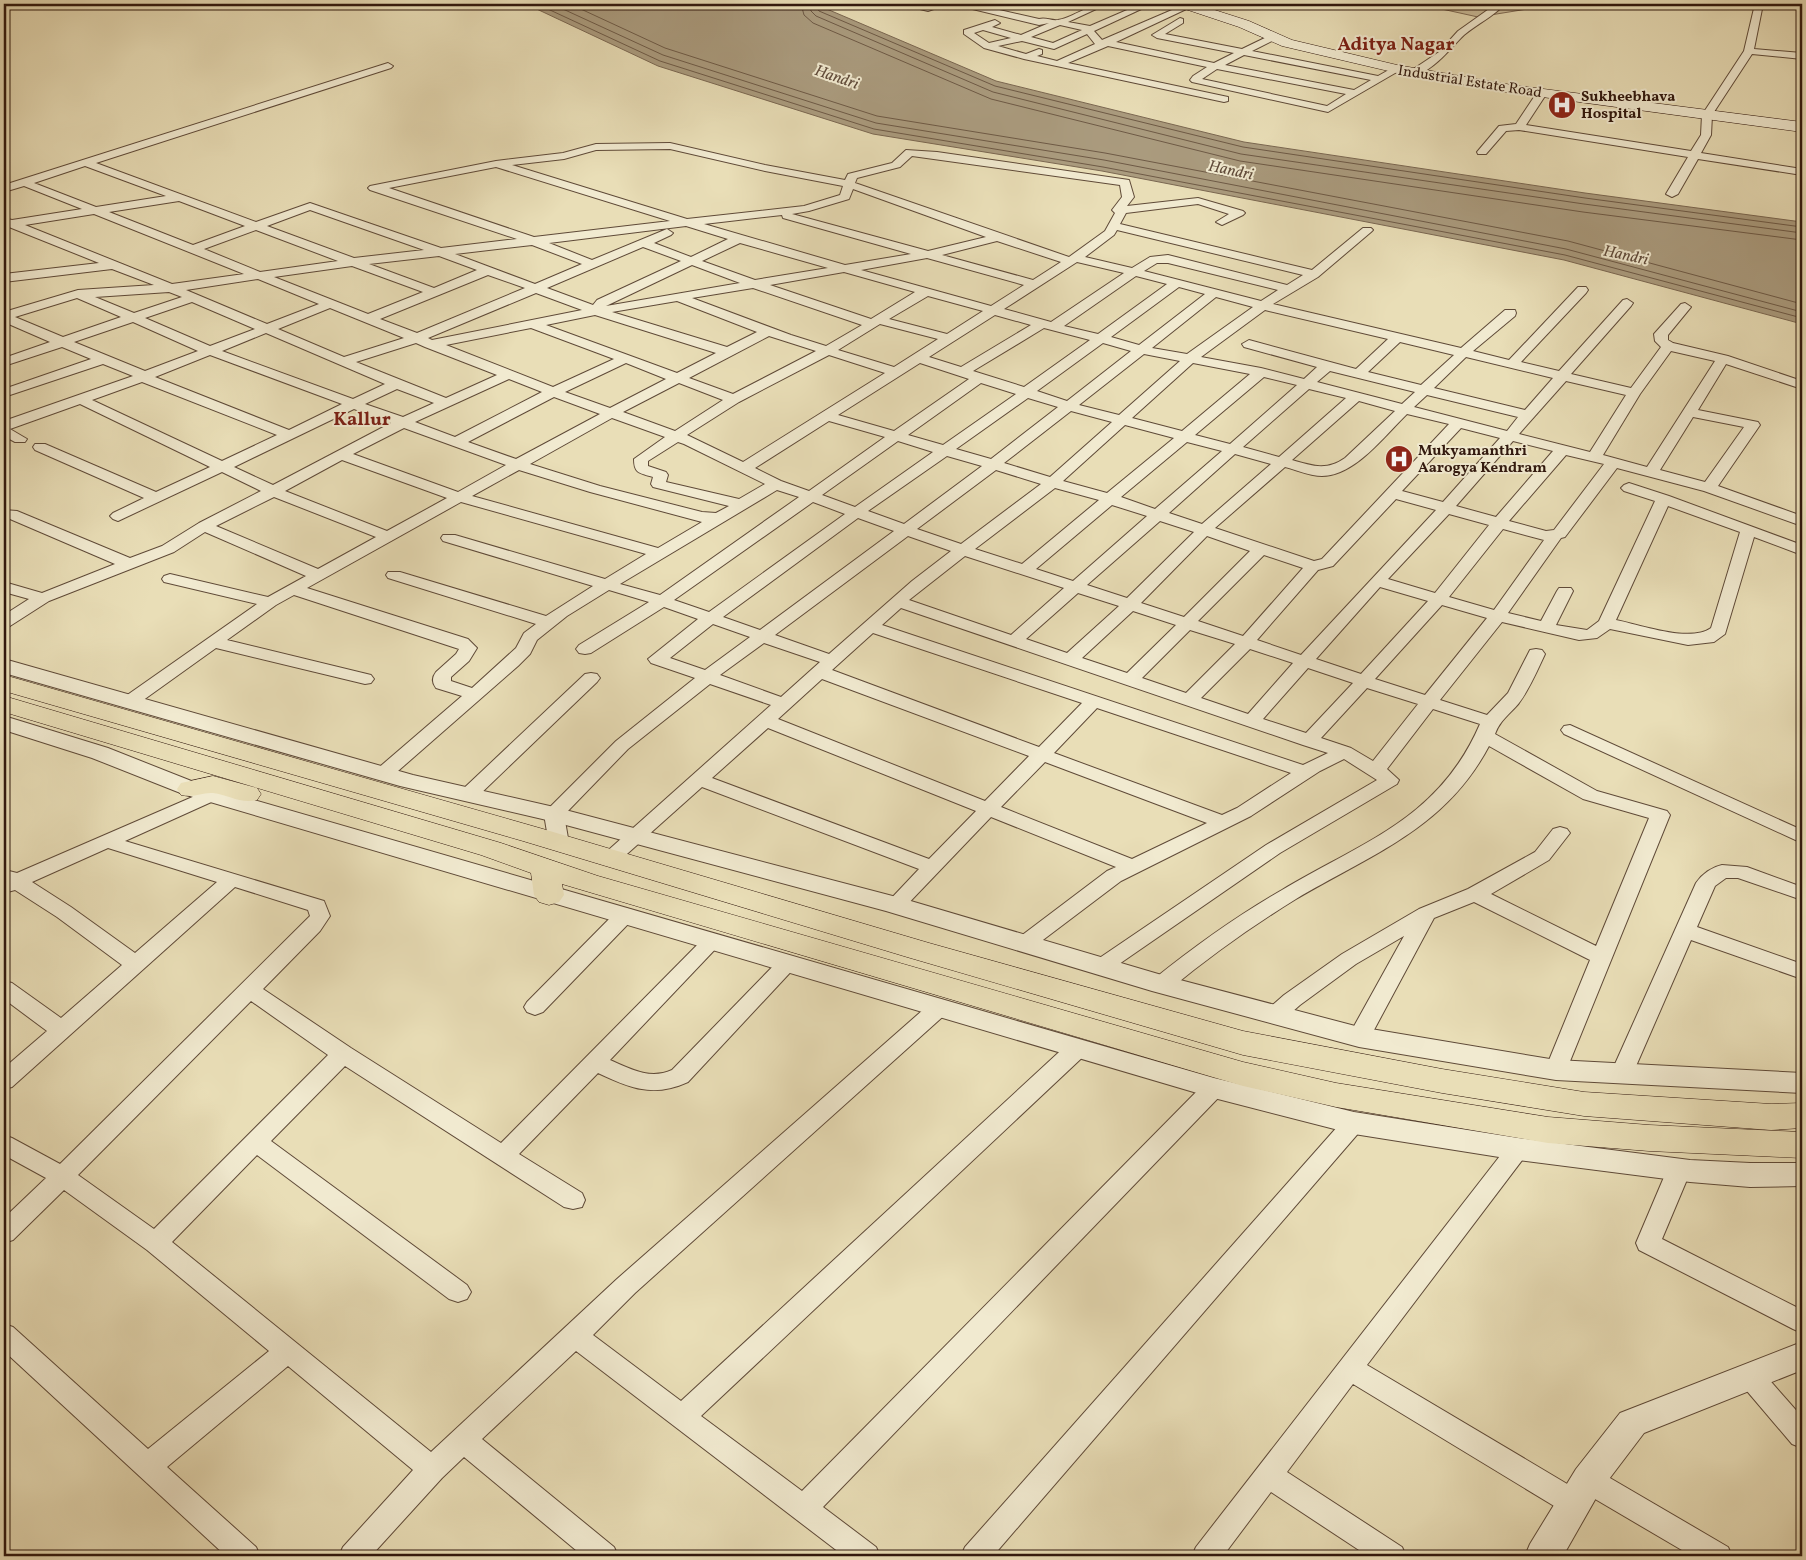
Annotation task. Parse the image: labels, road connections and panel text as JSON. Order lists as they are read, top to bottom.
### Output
{
  "streets": {
    "main road": ["Industrial Estate Road"]
  },
  "districts": ["Aditya Nagar", "Kallur"],
  "water": ["Handri"],
  "places": {
    "hospital": ["Sukheebhava Hospital", "Mukyamanthri Aarogya Kendram"]
  }
}
